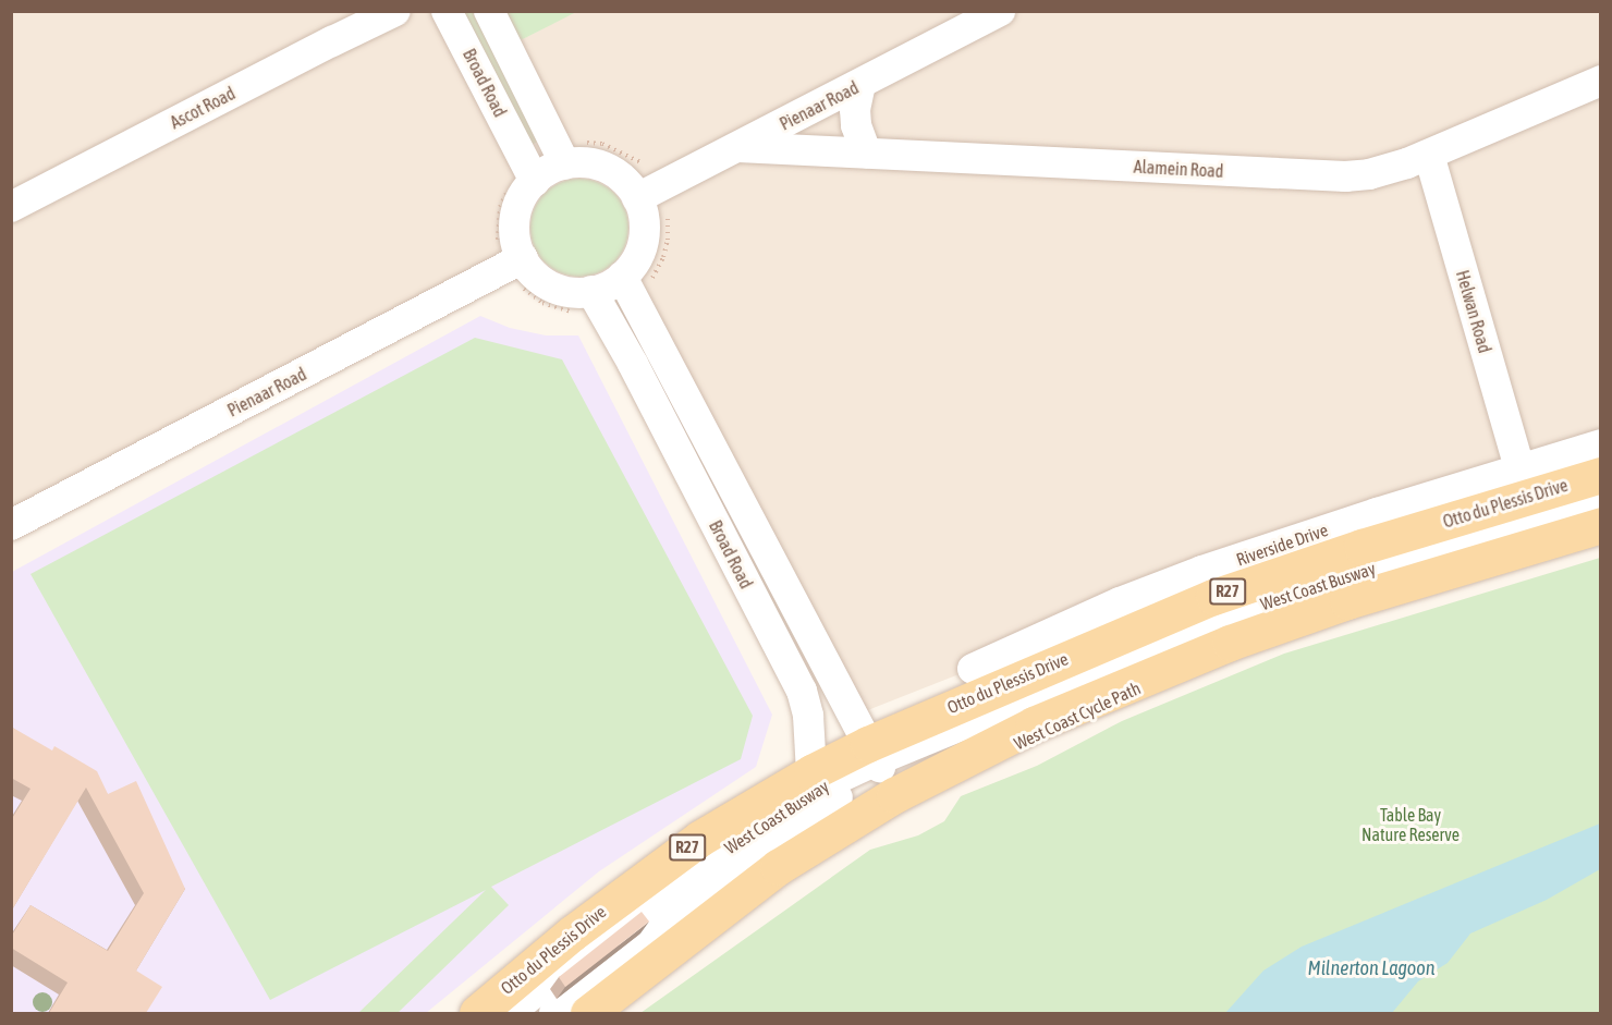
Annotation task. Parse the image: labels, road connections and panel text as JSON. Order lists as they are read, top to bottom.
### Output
{
  "streets": {
    "main road": ["Otto du Plessis Drive", "R27"],
    "street": [
      "Broad Road",
      "Pienaar Road",
      "Ascot Road",
      "Alamein Road",
      "Helwan Road",
      "Riverside Drive",
      "West Coast Busway"
    ]
  },
  "crossings": [
    ["Broad Road", "Pienaar Road"],
    ["Broad Road", "Otto du Plessis Drive"],
    ["Broad Road", "West Coast Busway"],
    ["Pienaar Road", "Alamein Road"],
    ["Alamein Road", "Helwan Road"],
    ["Helwan Road", "Riverside Drive"],
    ["Otto du Plessis Drive", "West Coast Busway"]
  ],
  "water": ["Milnerton Lagoon"],
  "parks": ["Table Bay Nature Reserve"]
}
